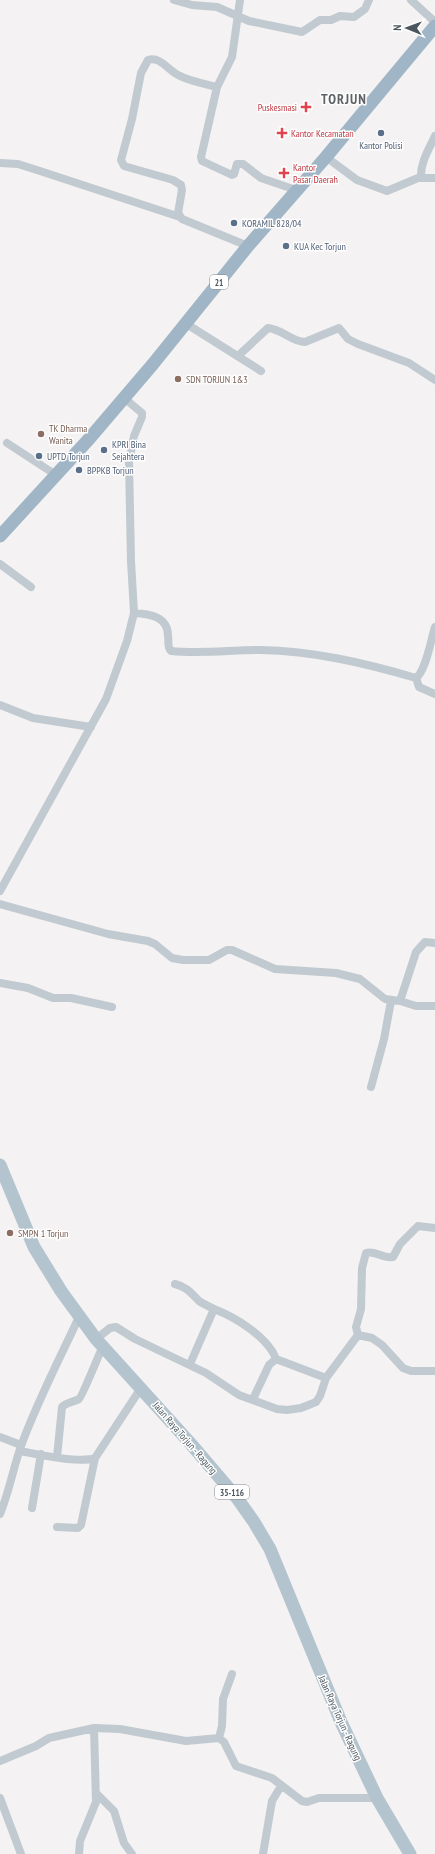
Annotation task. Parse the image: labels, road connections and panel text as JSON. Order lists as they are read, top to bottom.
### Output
{
  "streets": {
    "highway": ["21"],
    "main road": ["Jalan Raya Torjun - Ragung", "35-116"]
  },
  "districts": ["TORJUN"],
  "places": {
    "health": ["Puskesmasi", "Kantor Kecamatan", "Kantor Pasar Daerah"],
    "other": [
      "Kantor Polisi",
      "KORAMIL 828/04",
      "KUA Kec Torjun",
      "SDN TORJUN 1&3",
      "TK Dharma Wanita",
      "KPRI Bina Sejahtera",
      "UPTD Torjun",
      "BPPKB Torjun",
      "SMPN 1 Torjun"
    ]
  },
  "north": "left"
}
